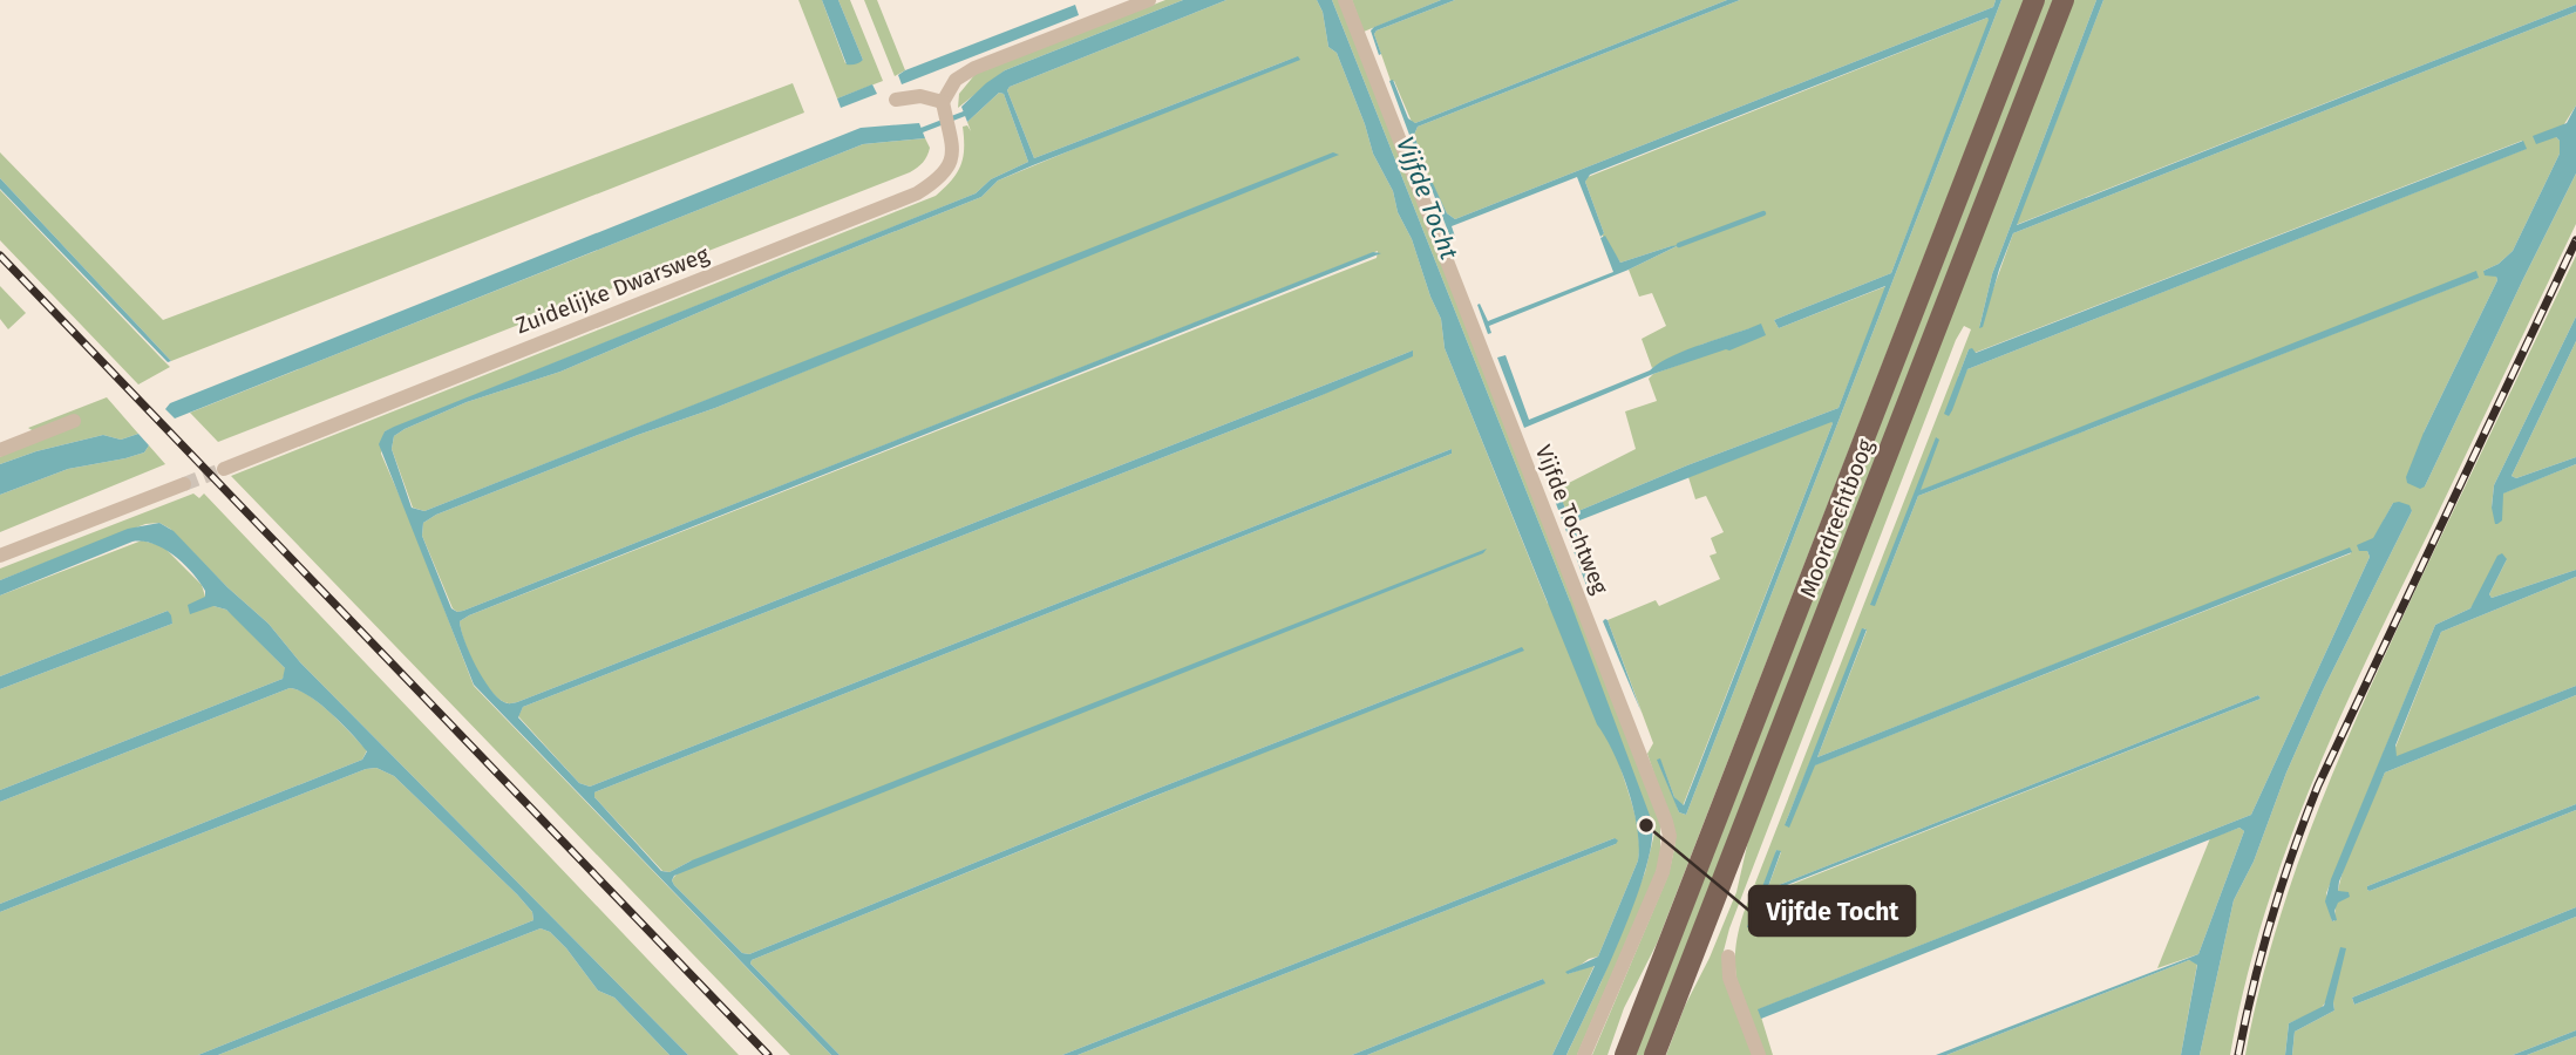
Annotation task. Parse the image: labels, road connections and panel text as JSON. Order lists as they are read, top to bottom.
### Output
{
  "streets": {
    "main road": ["Moordrechtboog"],
    "street": ["Zuidelijke Dwarsweg", "Vijfde Tochtweg"]
  },
  "water": ["Vijfde Tocht"],
  "places": ["Vijfde Tocht"]
}
